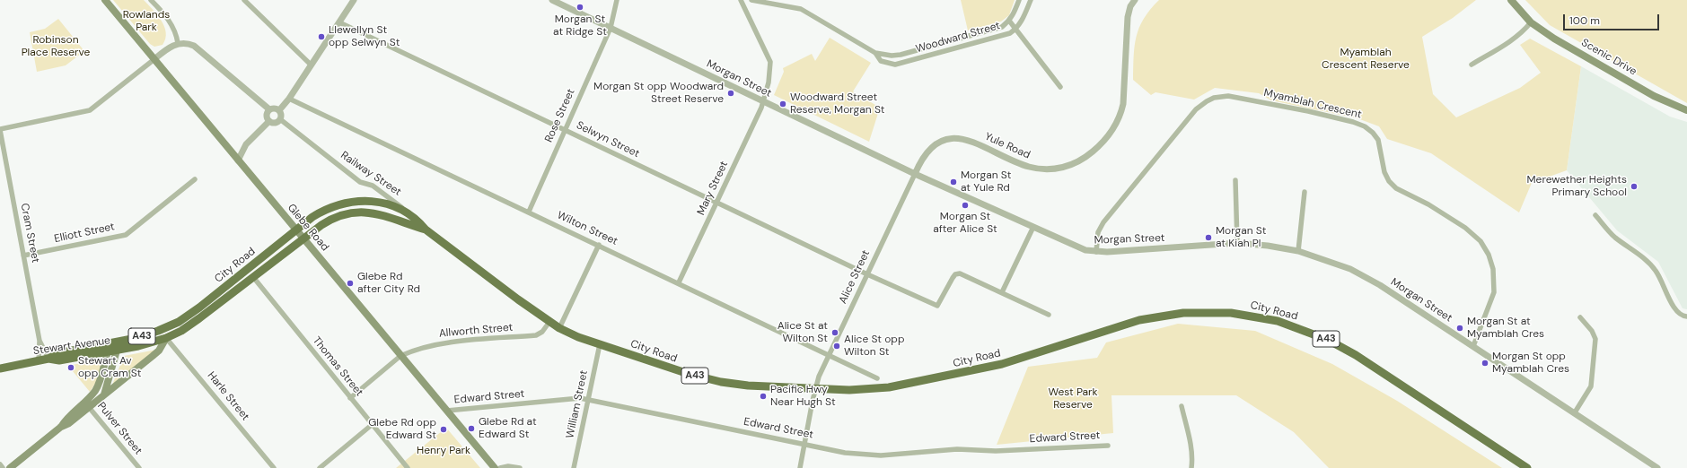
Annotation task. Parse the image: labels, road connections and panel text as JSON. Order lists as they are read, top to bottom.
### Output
{
  "streets": {
    "highway": ["City Road", "A43", "Stewart Avenue"],
    "main road": ["Scenic Drive", "Glebe Road"],
    "street": [
      "Woodward Street",
      "Morgan Street",
      "Myamblah Crescent",
      "Rose Street",
      "Selwyn Street",
      "Yule Road",
      "Railway Street",
      "Mary Street",
      "Wilton Street",
      "Cram Street",
      "Elliott Street",
      "Alice Street",
      "Allworth Street",
      "Thomas Street",
      "Harle Street",
      "Edward Street",
      "William Street",
      "Pulver Street"
    ]
  },
  "crossings": [
    ["Morgan Street", "Myamblah Crescent"],
    ["Morgan Street", "Rose Street"],
    ["Morgan Street", "Yule Road"],
    ["Morgan Street", "Mary Street"],
    ["Morgan Street", "Alice Street"],
    ["Rose Street", "Selwyn Street"],
    ["Rose Street", "Wilton Street"],
    ["Selwyn Street", "Mary Street"],
    ["Selwyn Street", "Alice Street"],
    ["Yule Road", "Alice Street"],
    ["Railway Street", "City Road"],
    ["Mary Street", "Wilton Street"],
    ["Glebe Road", "City Road"],
    ["Glebe Road", "Allworth Street"],
    ["Glebe Road", "A43"],
    ["Glebe Road", "Edward Street"],
    ["Wilton Street", "Alice Street"],
    ["Cram Street", "Elliott Street"],
    ["Cram Street", "City Road"],
    ["Cram Street", "Stewart Avenue"],
    ["City Road", "Alice Street"],
    ["City Road", "Allworth Street"],
    ["City Road", "A43"],
    ["City Road", "Stewart Avenue"],
    ["City Road", "William Street"],
    ["Alice Street", "Edward Street"],
    ["Allworth Street", "Thomas Street"],
    ["A43", "Stewart Avenue"],
    ["A43", "Thomas Street"],
    ["A43", "Harle Street"],
    ["Stewart Avenue", "Harle Street"],
    ["Edward Street", "William Street"]
  ],
  "parks": [
    "Rowlands Park",
    "Robinson Place Reserve",
    "Myamblah Crescent Reserve",
    "West Park Reserve",
    "Henry Park"
  ],
  "places": [
    "Morgan St at Ridge St",
    "Llewellyn St opp Selwyn St",
    "Morgan St opp Woodward Street Reserve",
    "Woodward Street Reserve, Morgan St",
    "Morgan St at Yule Rd",
    "Merewether Heights Primary School",
    "Morgan St after Alice St",
    "Morgan St at Kiah Pl",
    "Glebe Rd after City Rd",
    "Morgan St at Myamblah Cres",
    "Alice St at Wilton St",
    "Alice St opp Wilton St",
    "Morgan St opp Myamblah Cres",
    "Stewart Av opp Cram St",
    "Pacific Hwy Near Hugh St",
    "Glebe Rd at Edward St",
    "Glebe Rd opp Edward St"
  ],
  "scale_bar": "100 m"
}
